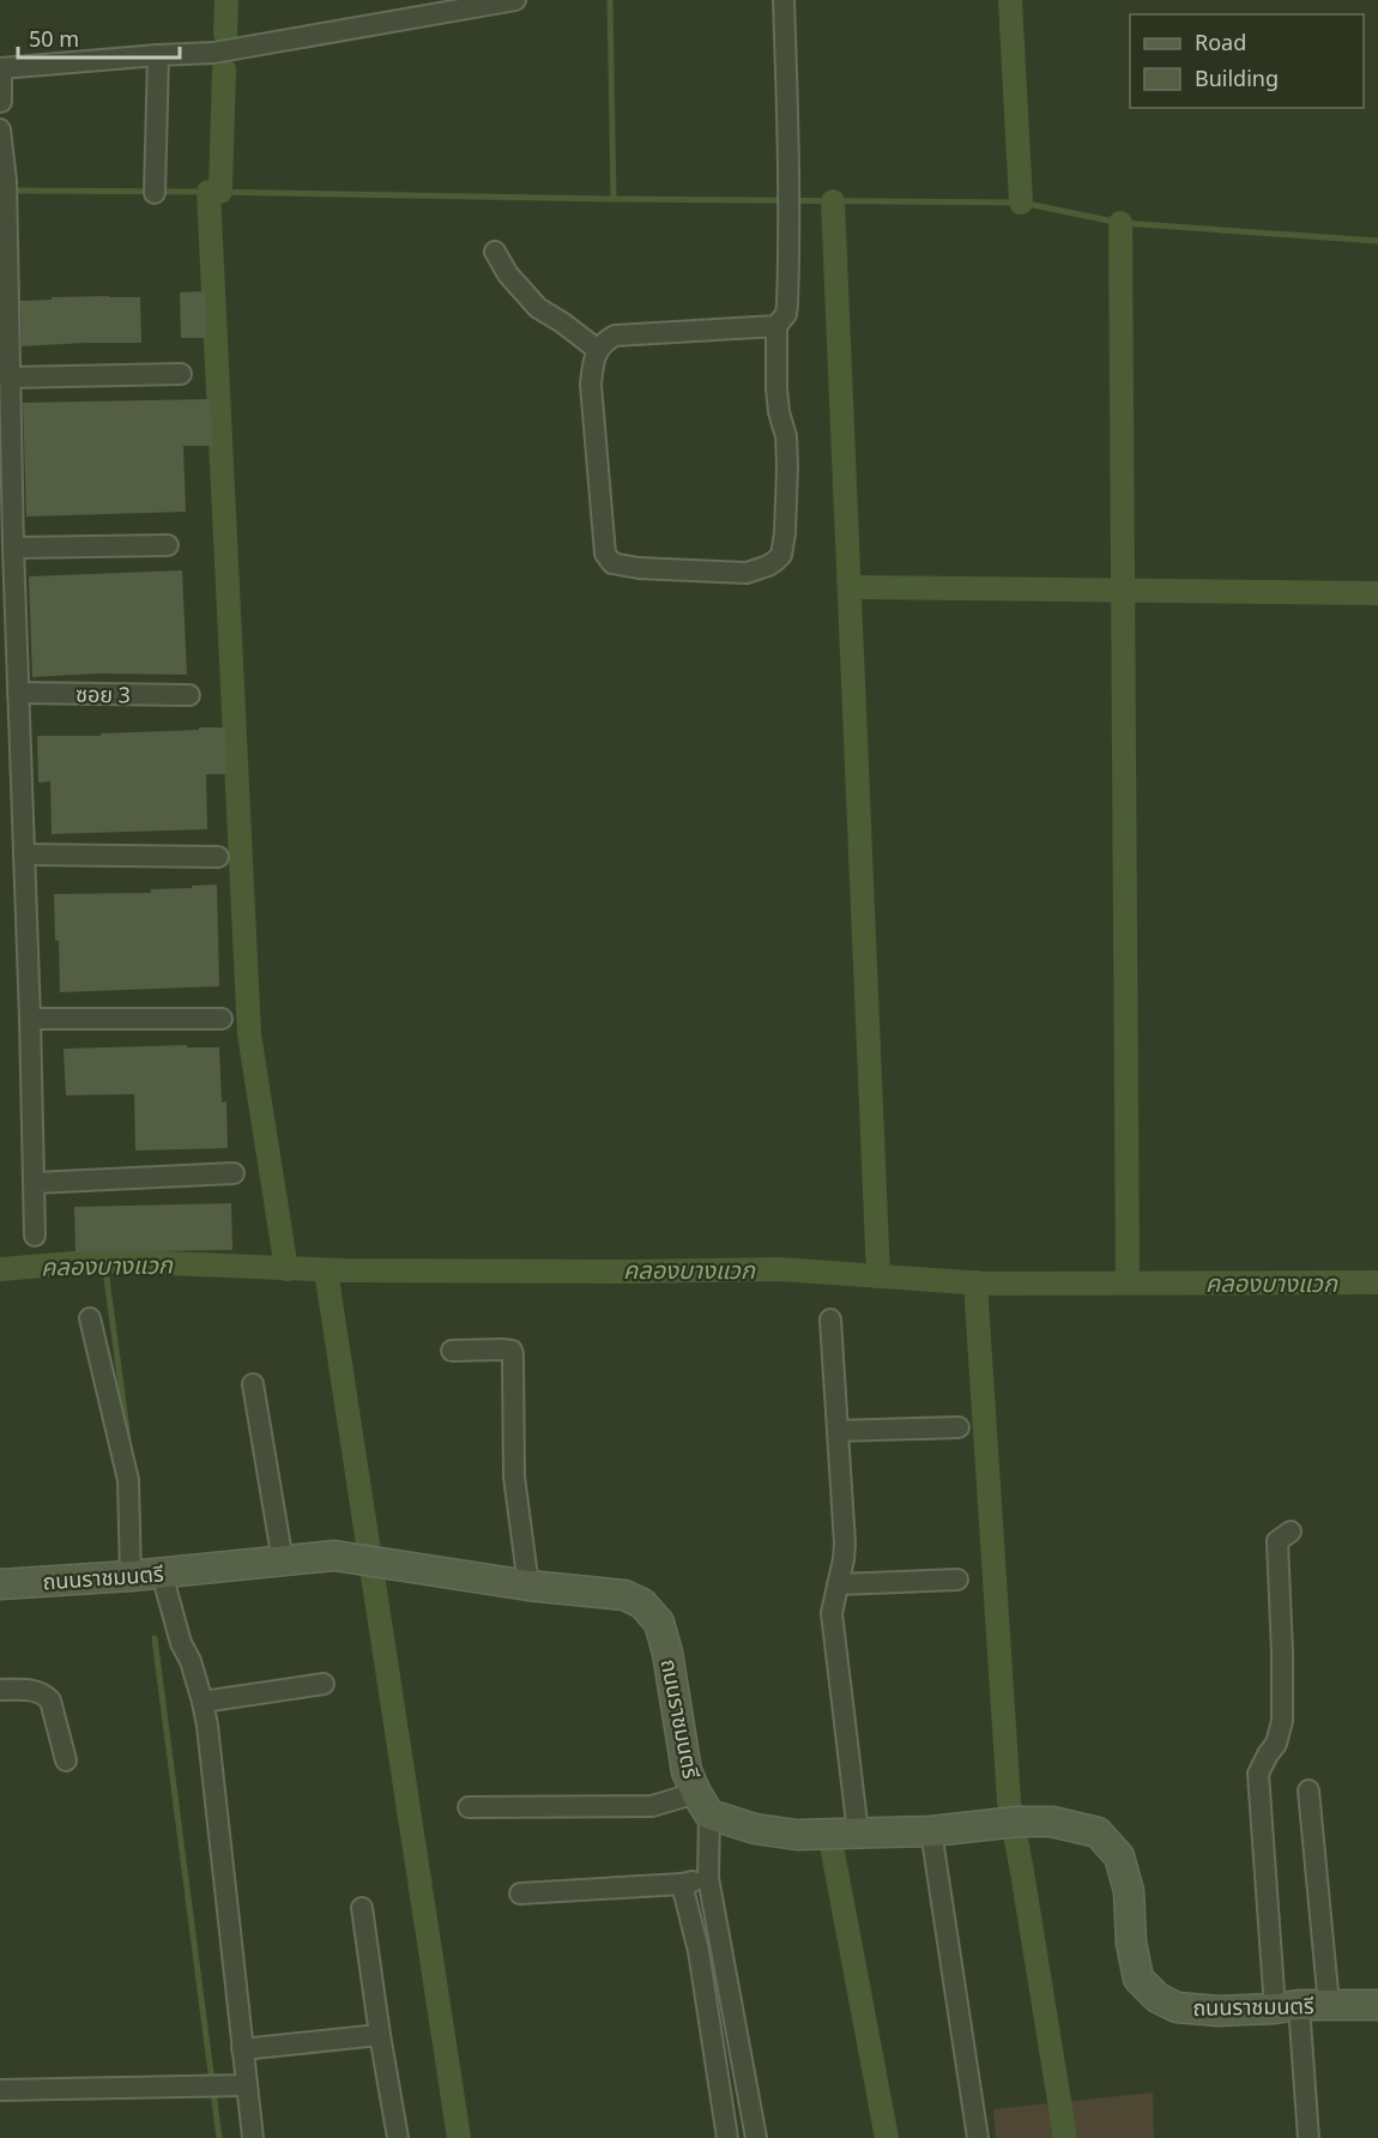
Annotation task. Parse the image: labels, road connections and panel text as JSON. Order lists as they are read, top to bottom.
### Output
{
  "streets": {
    "street": ["ซอย 3", "ถนนราชมนตรี"]
  },
  "water": ["คลองบางแวก"],
  "legend": ["Road", "Building"],
  "scale_bar": "50 m"
}
